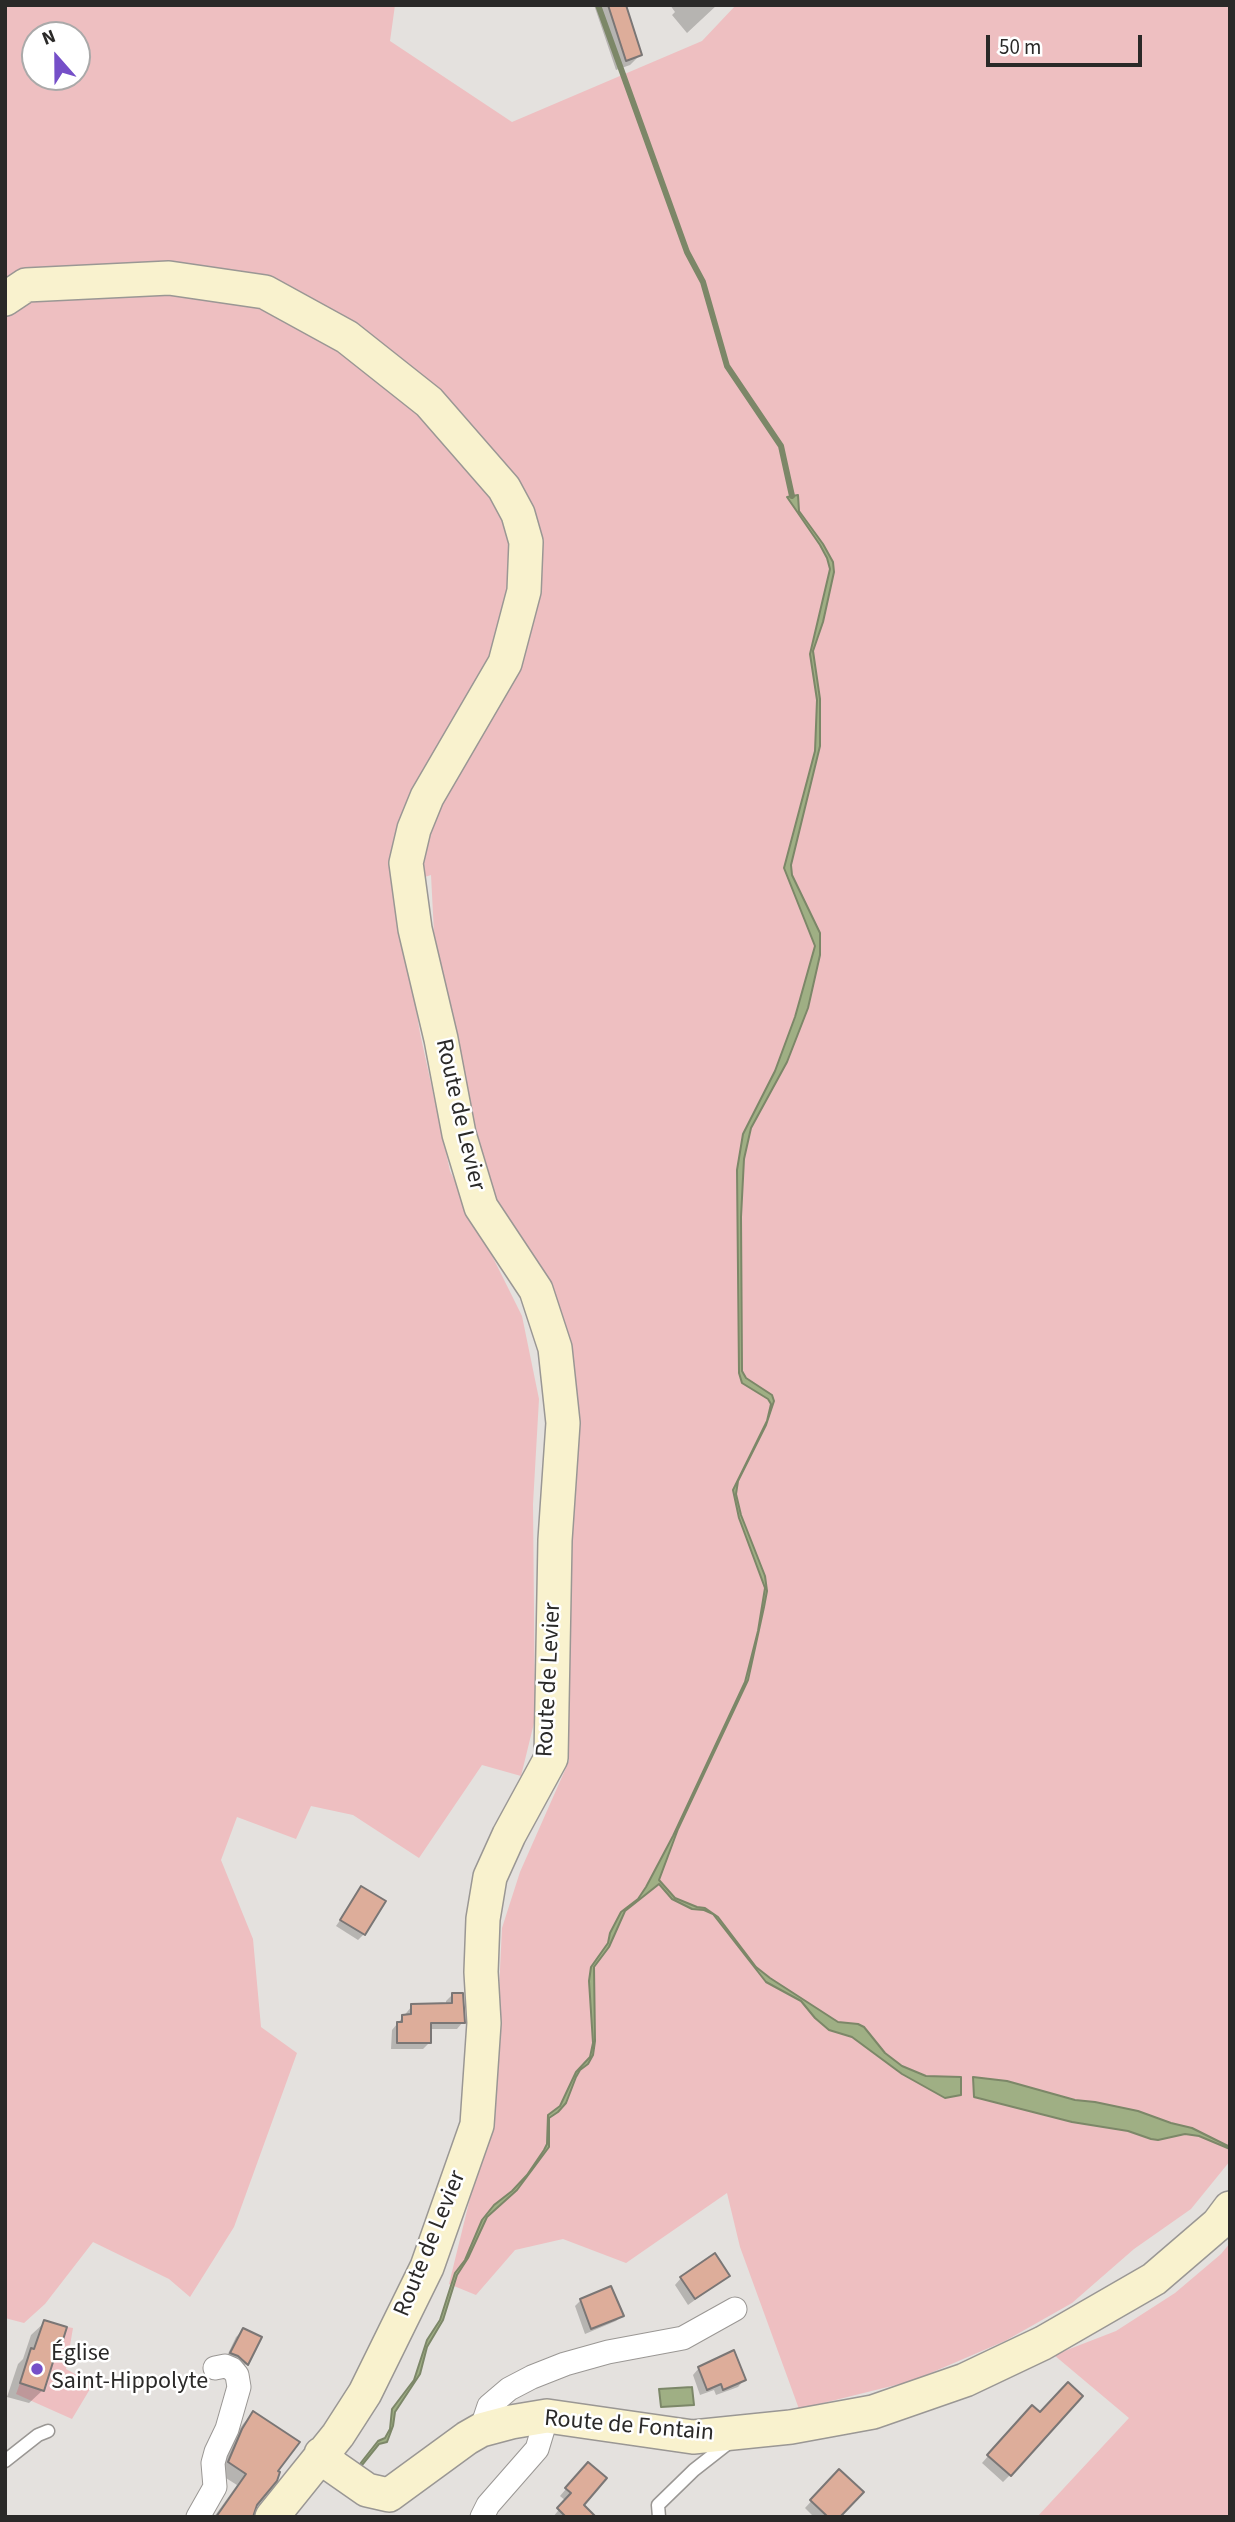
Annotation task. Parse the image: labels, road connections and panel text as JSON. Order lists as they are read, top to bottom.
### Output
{
  "streets": {
    "street": ["Route de Levier", "Route de Fontain"]
  },
  "crossings": [
    ["Route de Levier", "Route de Fontain"]
  ],
  "places": ["Église Saint-Hippolyte"],
  "scale_bar": "50 m",
  "north": "top"
}
